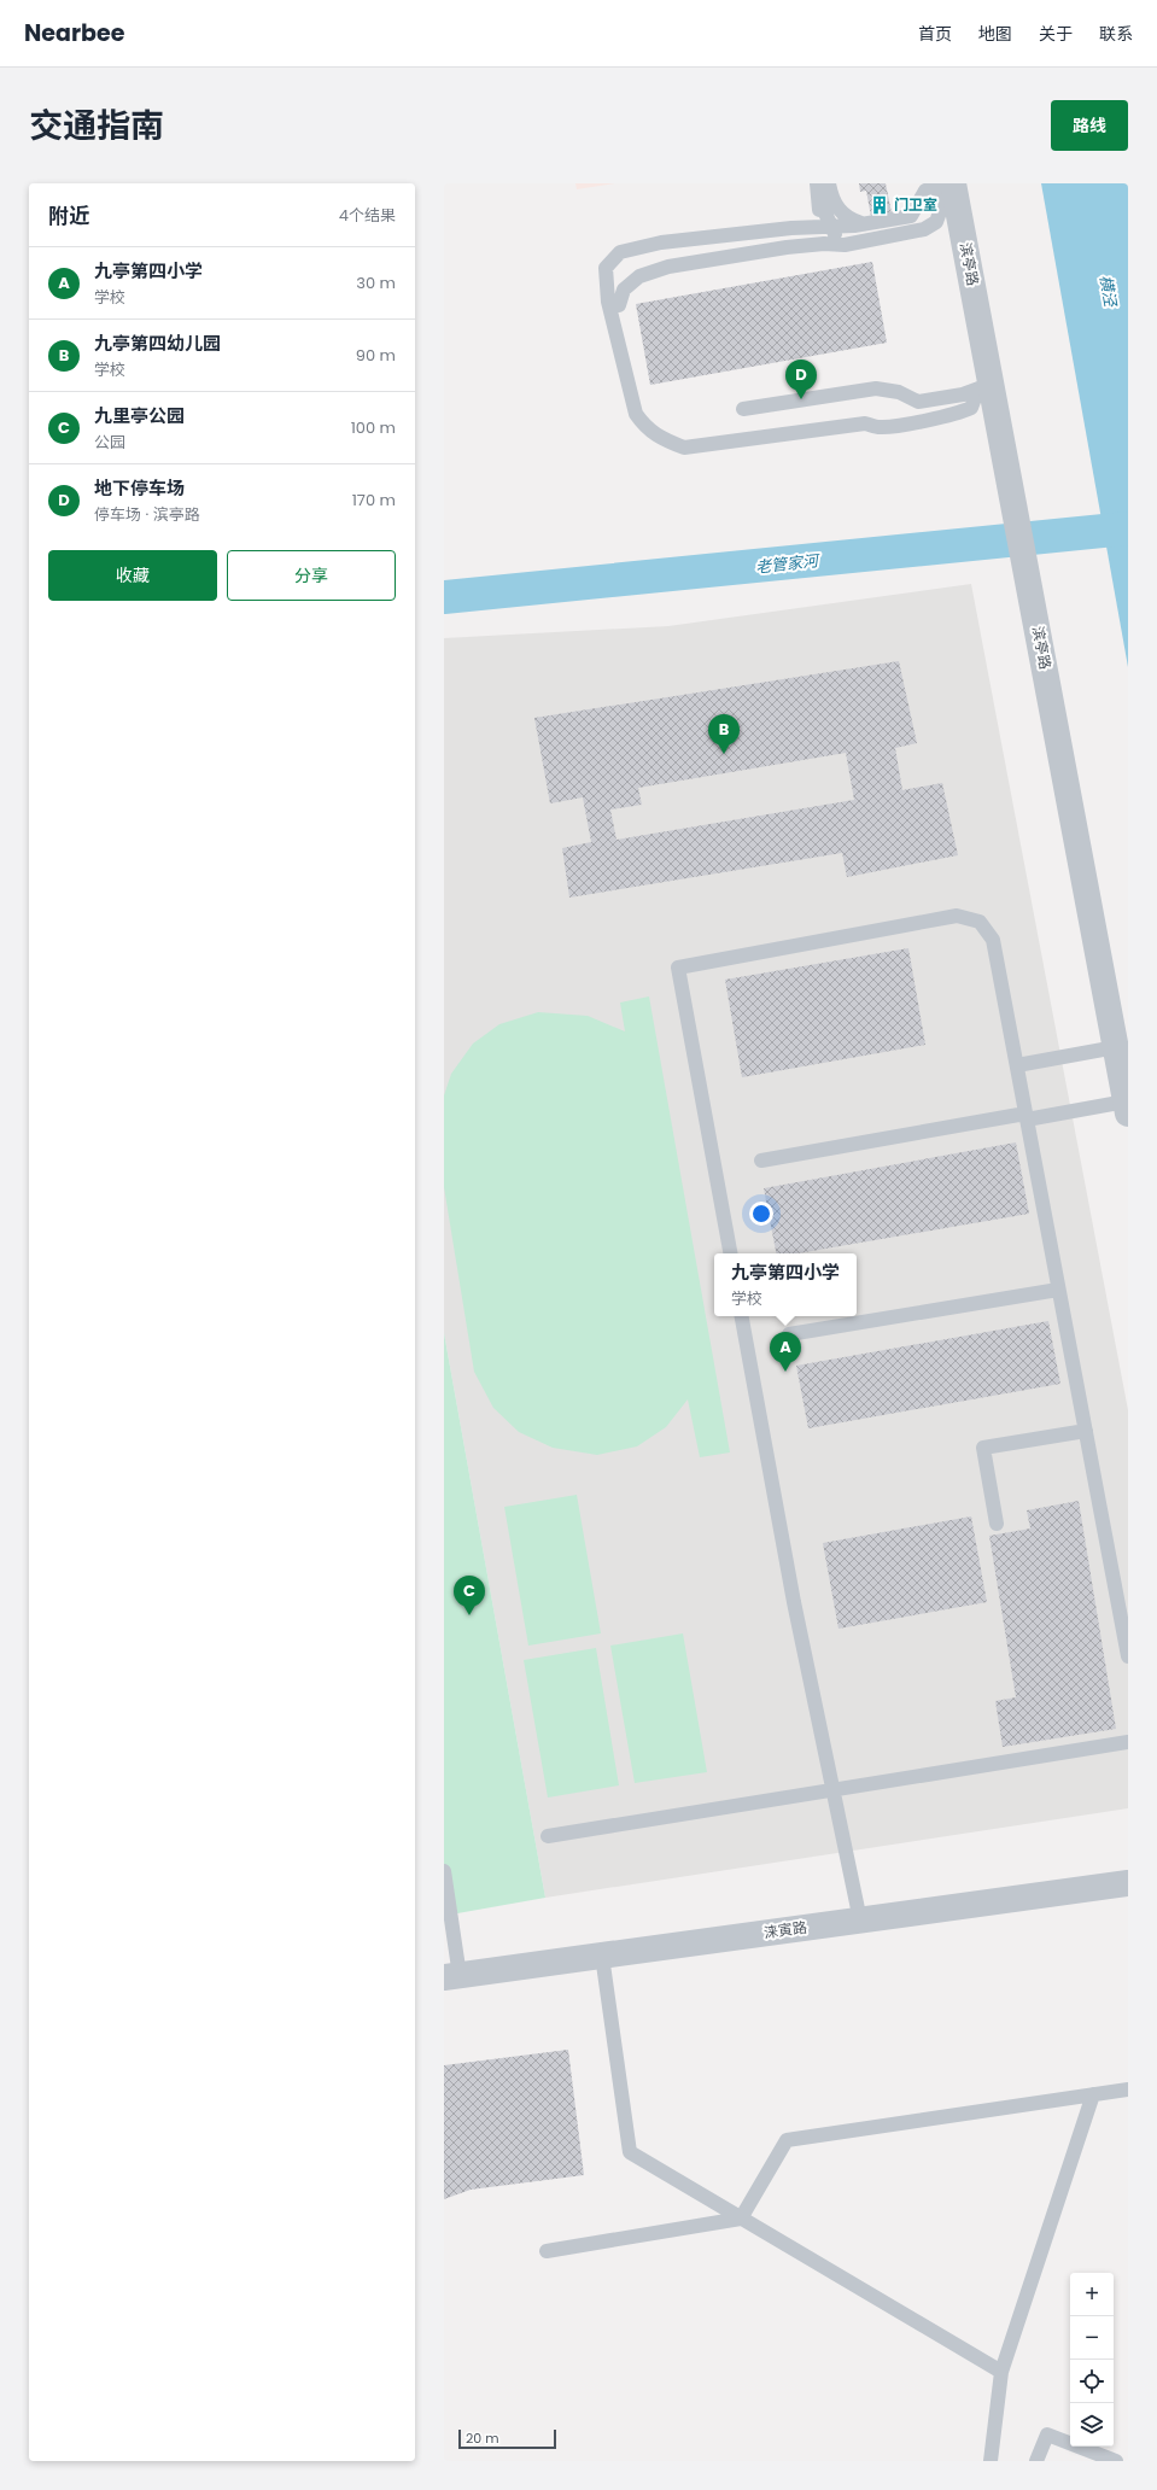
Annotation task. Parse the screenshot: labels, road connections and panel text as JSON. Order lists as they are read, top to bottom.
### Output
{
  "streets": {
    "street": ["滨亭路", "涞寅路"]
  },
  "water": ["横泾", "老管家河"],
  "places": {
    "building": ["门卫室"]
  },
  "scale_bar": "20 m",
  "page": {
    "header": "Nearbee",
    "nav": [
      "首页",
      "地图",
      "关于",
      "联系"
    ],
    "title": "交通指南",
    "buttons": [
      "路线",
      ["收藏", "分享"]
    ],
    "heading": ["附近", "4个结果"],
    "list": [
      {
        "mark": "A",
        "name": "九亭第四小学",
        "note": "学校",
        "value": "30 m"
      },
      {
        "mark": "B",
        "name": "九亭第四幼儿园",
        "note": "学校",
        "value": "90 m"
      },
      {
        "mark": "C",
        "name": "九里亭公园",
        "note": "公园",
        "value": "100 m"
      },
      {
        "mark": "D",
        "name": "地下停车场",
        "note": "停车场 · 滨亭路",
        "value": "170 m"
      }
    ],
    "pins": [
      "D",
      "B",
      "A",
      "C"
    ],
    "popup": ["九亭第四小学", "学校"],
    "map_buttons": ["+", "−"],
    "scale": "20 m"
  }
}
